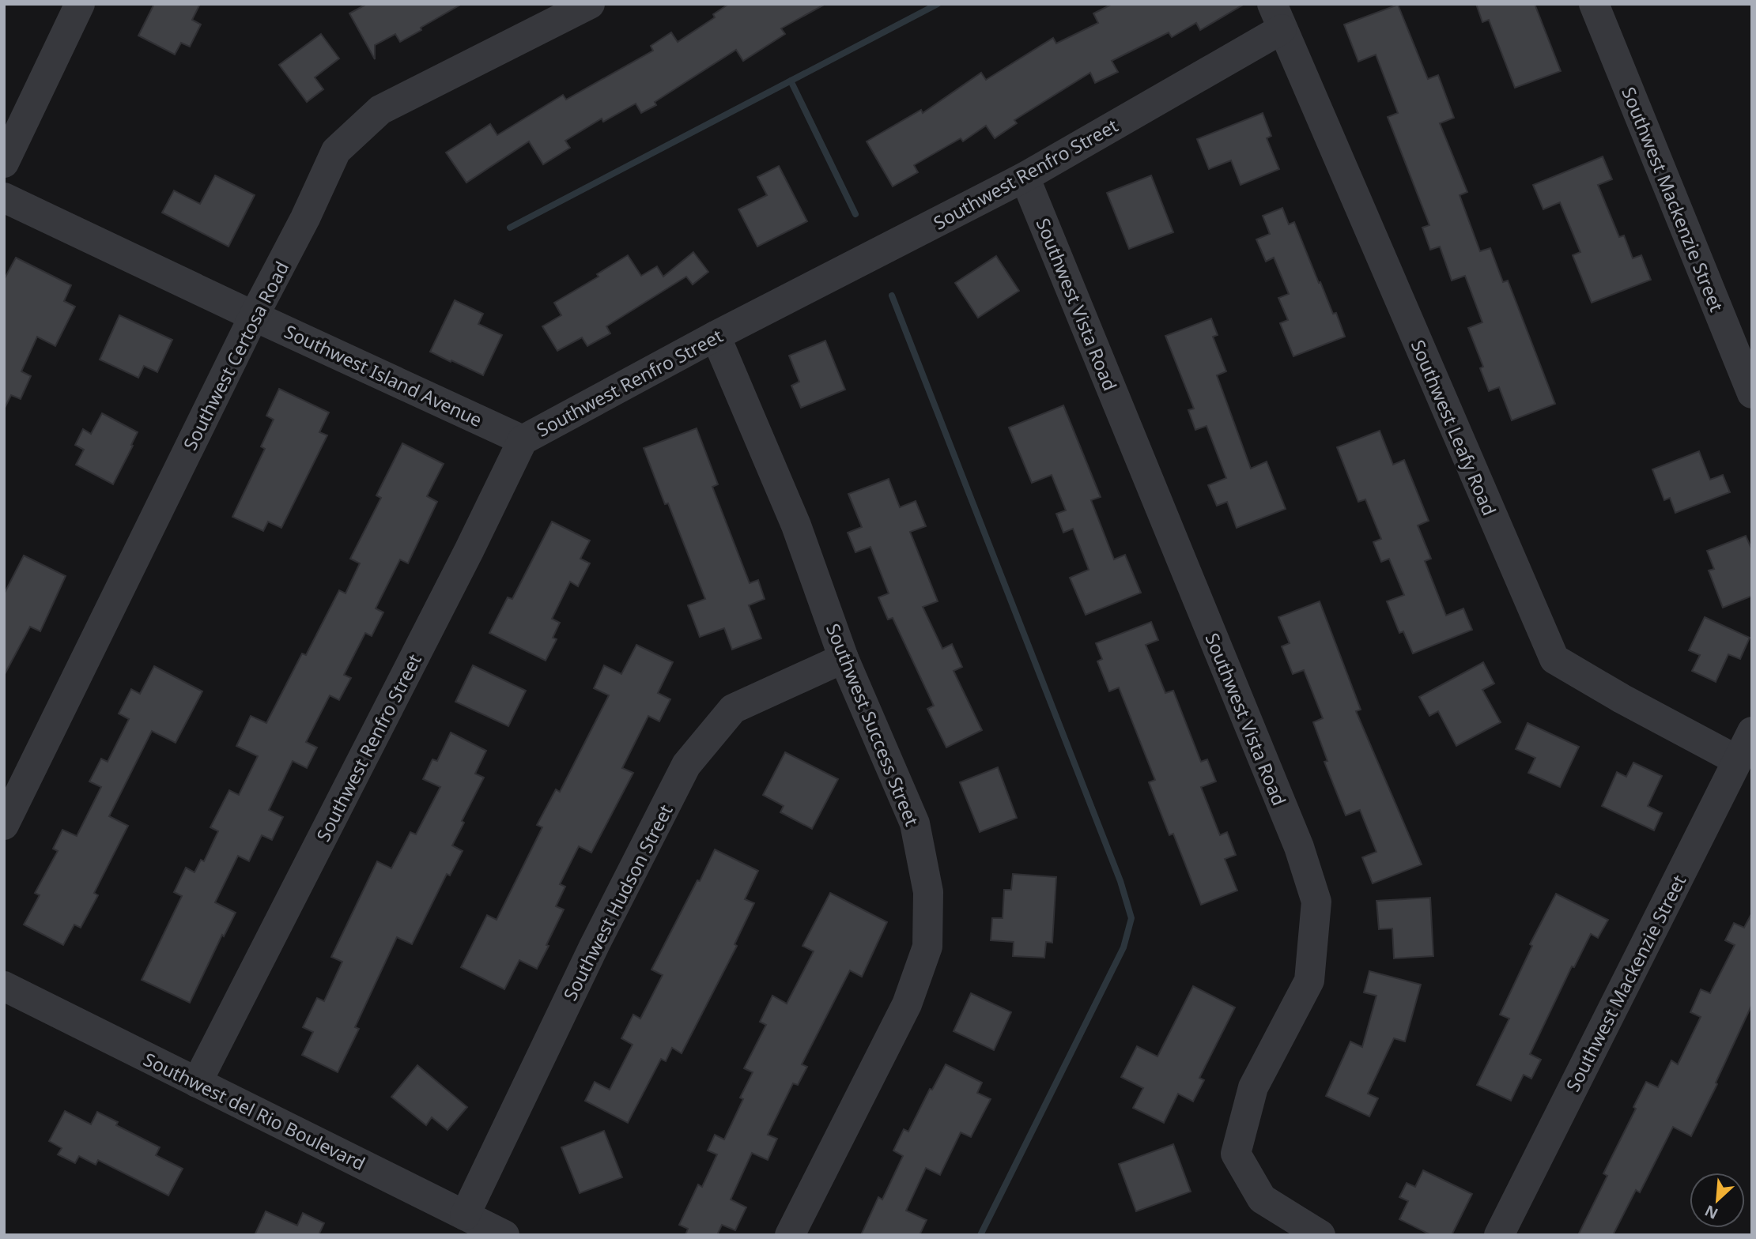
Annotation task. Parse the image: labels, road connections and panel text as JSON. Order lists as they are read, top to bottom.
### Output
{
  "streets": {
    "street": [
      "Southwest Renfro Street",
      "Southwest Mackenzie Street",
      "Southwest Vista Road",
      "Southwest Certosa Road",
      "Southwest Island Avenue",
      "Southwest Leafy Road",
      "Southwest Success Street",
      "Southwest Hudson Street",
      "Southwest del Rio Boulevard"
    ]
  },
  "crossings": [
    ["Southwest Renfro Street", "Southwest Vista Road"],
    ["Southwest Renfro Street", "Southwest Island Avenue"],
    ["Southwest Renfro Street", "Southwest Leafy Road"],
    ["Southwest Renfro Street", "Southwest Success Street"],
    ["Southwest Renfro Street", "Southwest del Rio Boulevard"],
    ["Southwest Mackenzie Street", "Southwest Leafy Road"],
    ["Southwest Certosa Road", "Southwest Island Avenue"],
    ["Southwest Success Street", "Southwest Hudson Street"],
    ["Southwest Hudson Street", "Southwest del Rio Boulevard"]
  ],
  "north": "bottom left"
}
